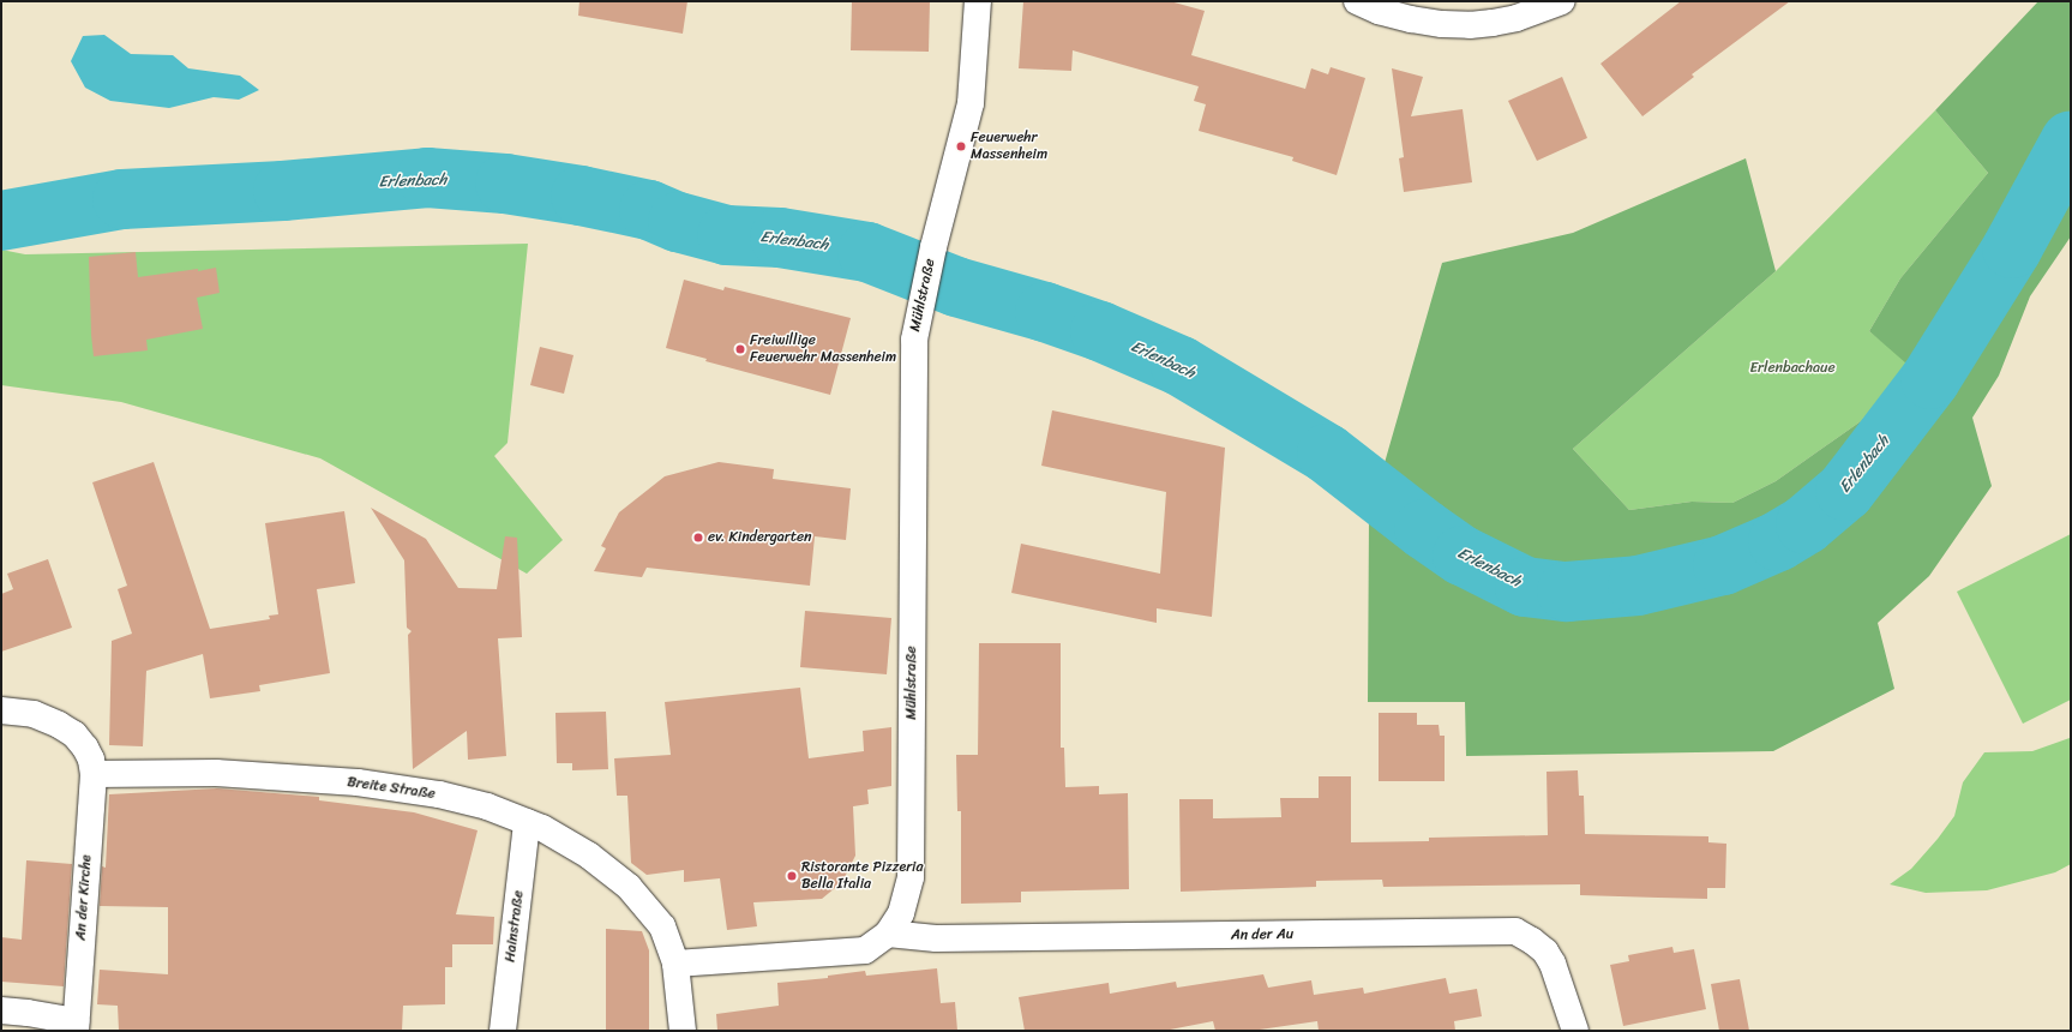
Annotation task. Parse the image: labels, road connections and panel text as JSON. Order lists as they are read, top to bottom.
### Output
{
  "streets": {
    "street": [
      "Mühlstraße",
      "Breite Straße",
      "An der Kirche",
      "Hainstraße",
      "An der Au"
    ]
  },
  "crossings": [
    ["Mühlstraße", "Breite Straße"],
    ["Mühlstraße", "An der Au"],
    ["Breite Straße", "An der Kirche"],
    ["Breite Straße", "Hainstraße"]
  ],
  "water": ["Erlenbach"],
  "parks": ["Erlenbachaue"],
  "places": [
    "Feuerwehr Massenheim",
    "Freiwillige Feuerwehr Massenheim",
    "ev. Kindergarten",
    "Ristorante Pizzeria Bella Italia"
  ]
}
